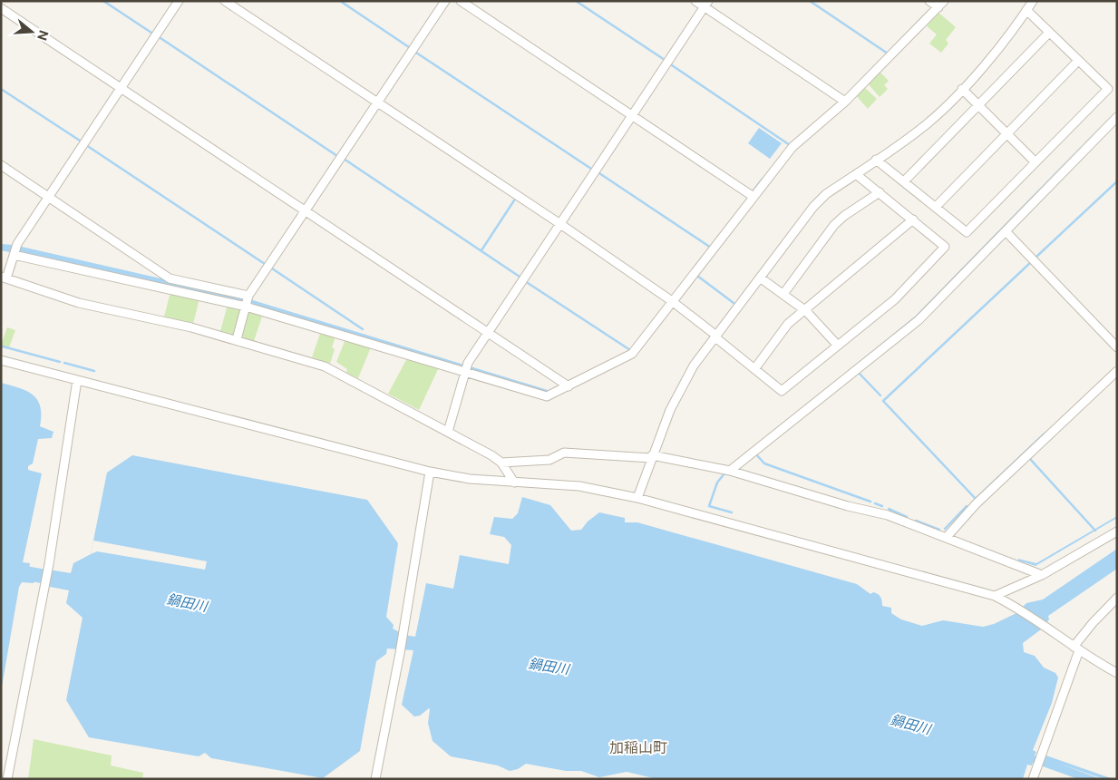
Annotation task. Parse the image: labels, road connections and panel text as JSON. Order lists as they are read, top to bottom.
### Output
{
  "districts": ["加稲山町"],
  "water": ["鍋田川"],
  "north": "right"
}
